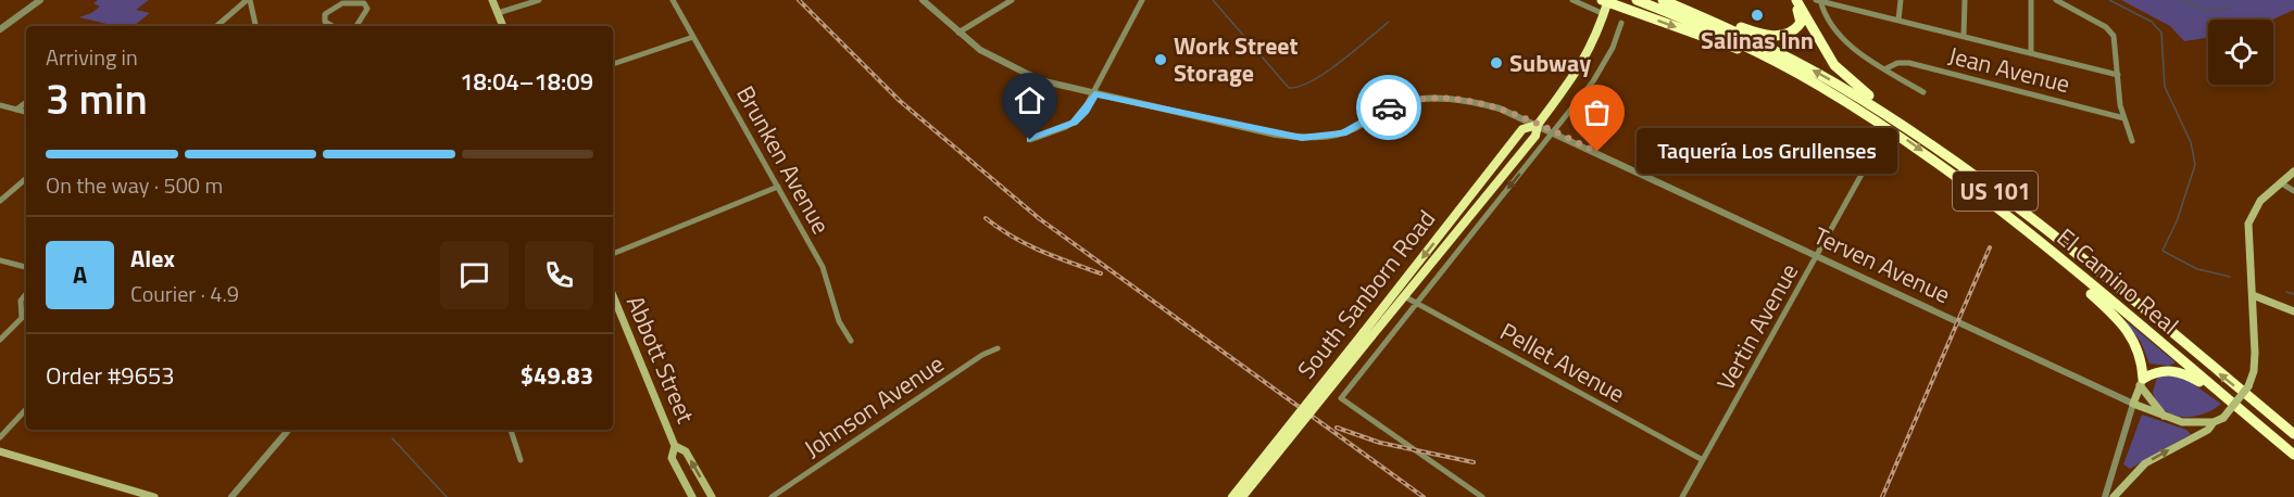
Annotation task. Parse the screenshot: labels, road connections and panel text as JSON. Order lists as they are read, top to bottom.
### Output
{
  "streets": {
    "highway": ["US 101", "El Camino Real", "South Sanborn Road"],
    "main road": ["Terven Avenue", "Abbott Street"],
    "street": [
      "Jean Avenue",
      "Brunken Avenue",
      "Vertin Avenue",
      "Pellet Avenue",
      "Johnson Avenue"
    ]
  },
  "crossings": [
    ["Terven Avenue", "South Sanborn Road"],
    ["Terven Avenue", "Vertin Avenue"],
    ["South Sanborn Road", "Pellet Avenue"],
    ["Vertin Avenue", "Pellet Avenue"]
  ],
  "places": [
    "Salinas Inn",
    "Work Street Storage",
    "Subway",
    "Taquería Los Grullenses"
  ],
  "page": {
    "heading": ["3 min", "Arriving in", "18:04–18:09"],
    "panel": [
      "Alex",
      "Courier · 4.9",
      "Order #9653",
      "$49.83"
    ],
    "bubble": "Taquería Los Grullenses",
    "bar": "On the way · 500 m",
    "round": "A"
  }
}
